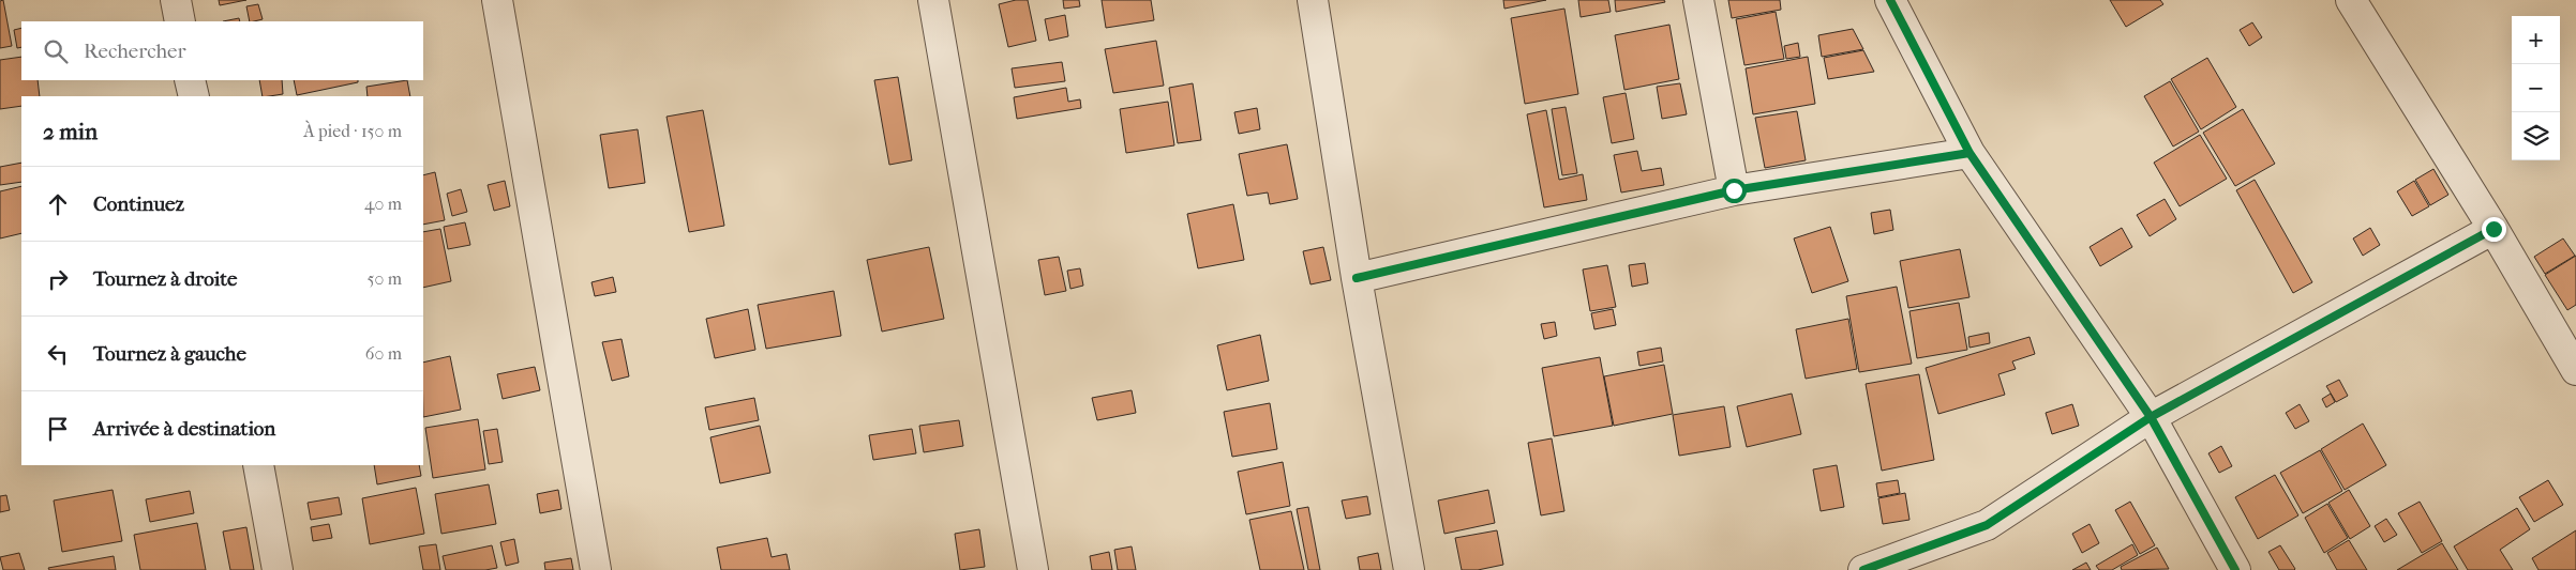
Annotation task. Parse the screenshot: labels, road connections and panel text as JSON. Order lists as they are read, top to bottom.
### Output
{
  "page": {
    "map_buttons": ["+", "−"],
    "search": "Rechercher",
    "heading": ["2 min", "À pied · 150 m"],
    "list": [
      ["Continuez", "40 m"],
      ["Tournez à droite", "50 m"],
      ["Tournez à gauche", "60 m"],
      "Arrivée à destination"
    ]
  }
}
